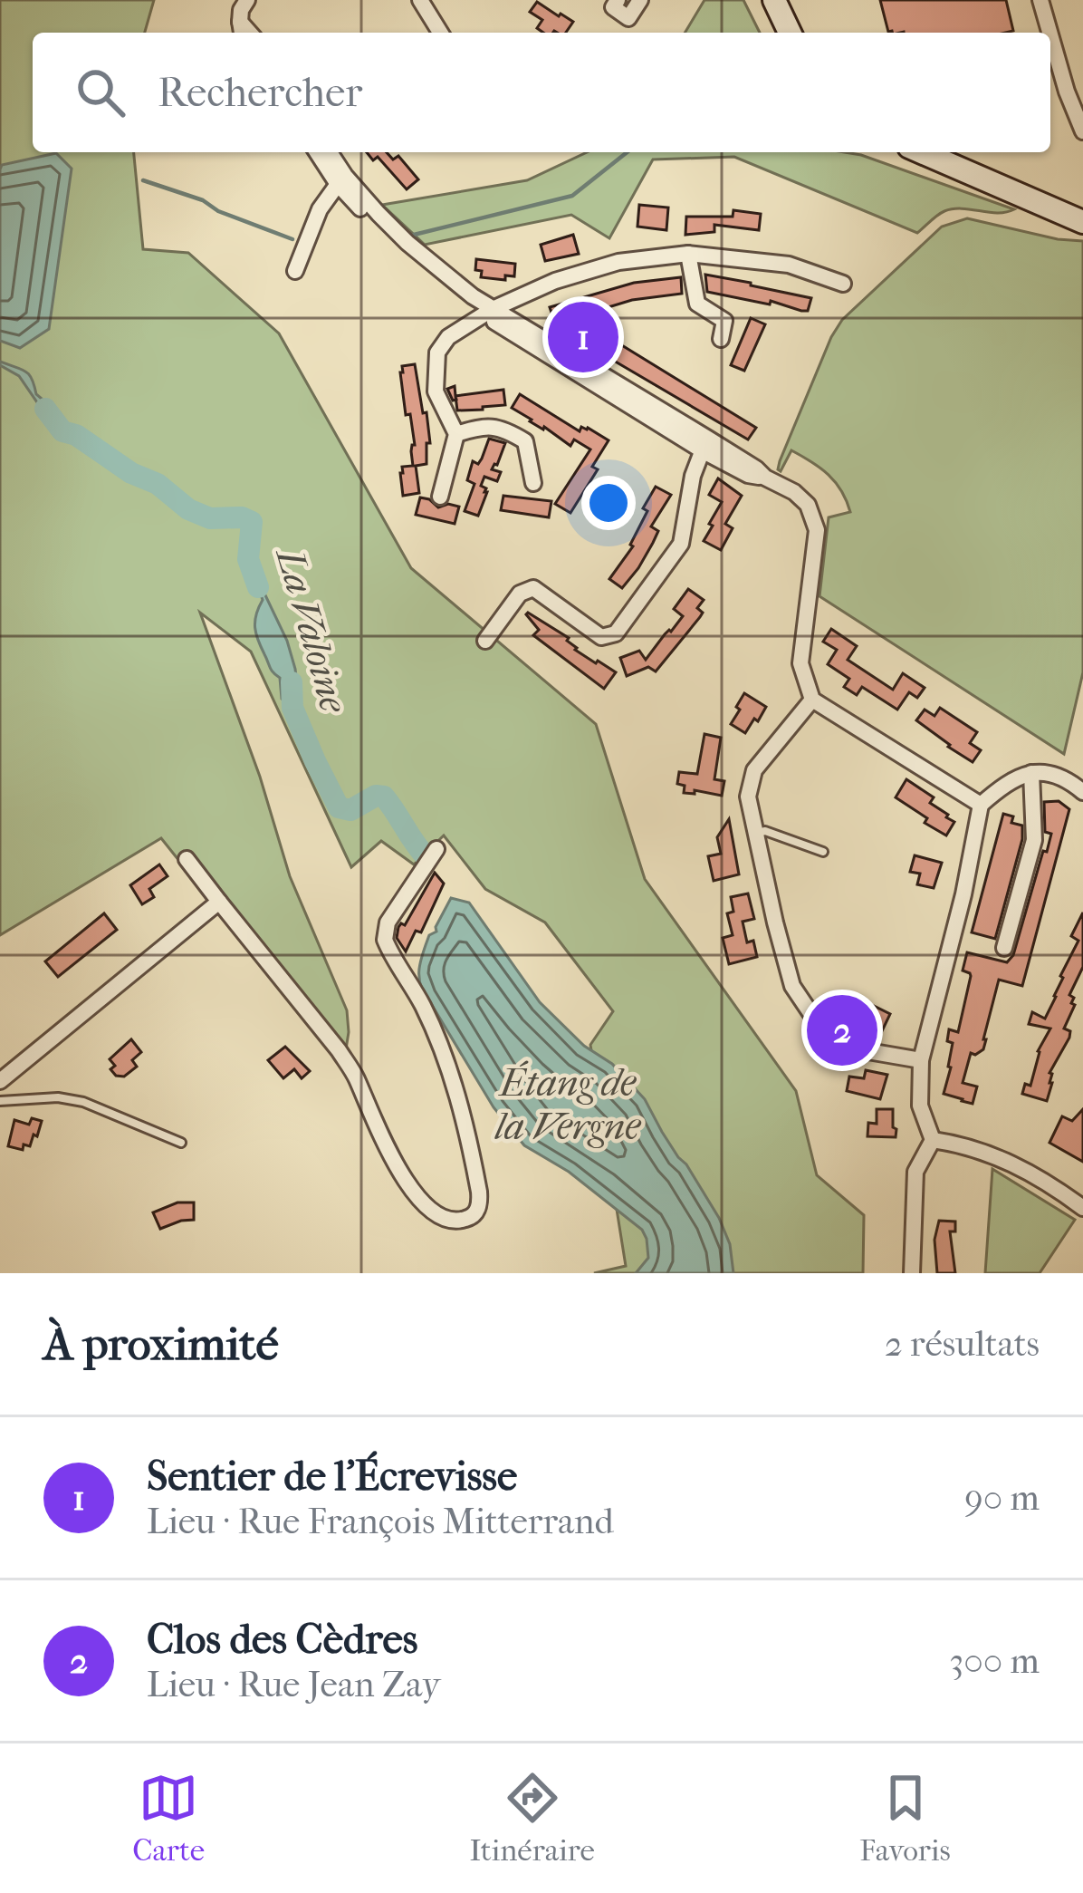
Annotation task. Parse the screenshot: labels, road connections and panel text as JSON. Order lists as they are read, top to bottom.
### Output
{
  "water": ["La Valoine", "Étang de la Vergne"],
  "page": {
    "search": "Rechercher",
    "pins": ["1", "2"],
    "heading": ["À proximité", "2 résultats"],
    "list": [
      {
        "mark": "1",
        "name": "Sentier de l'Écrevisse",
        "note": "Lieu · Rue François Mitterrand",
        "value": "90 m"
      },
      {
        "mark": "2",
        "name": "Clos des Cèdres",
        "note": "Lieu · Rue Jean Zay",
        "value": "300 m"
      }
    ],
    "nav": ["Carte", "Itinéraire", "Favoris"]
  }
}
